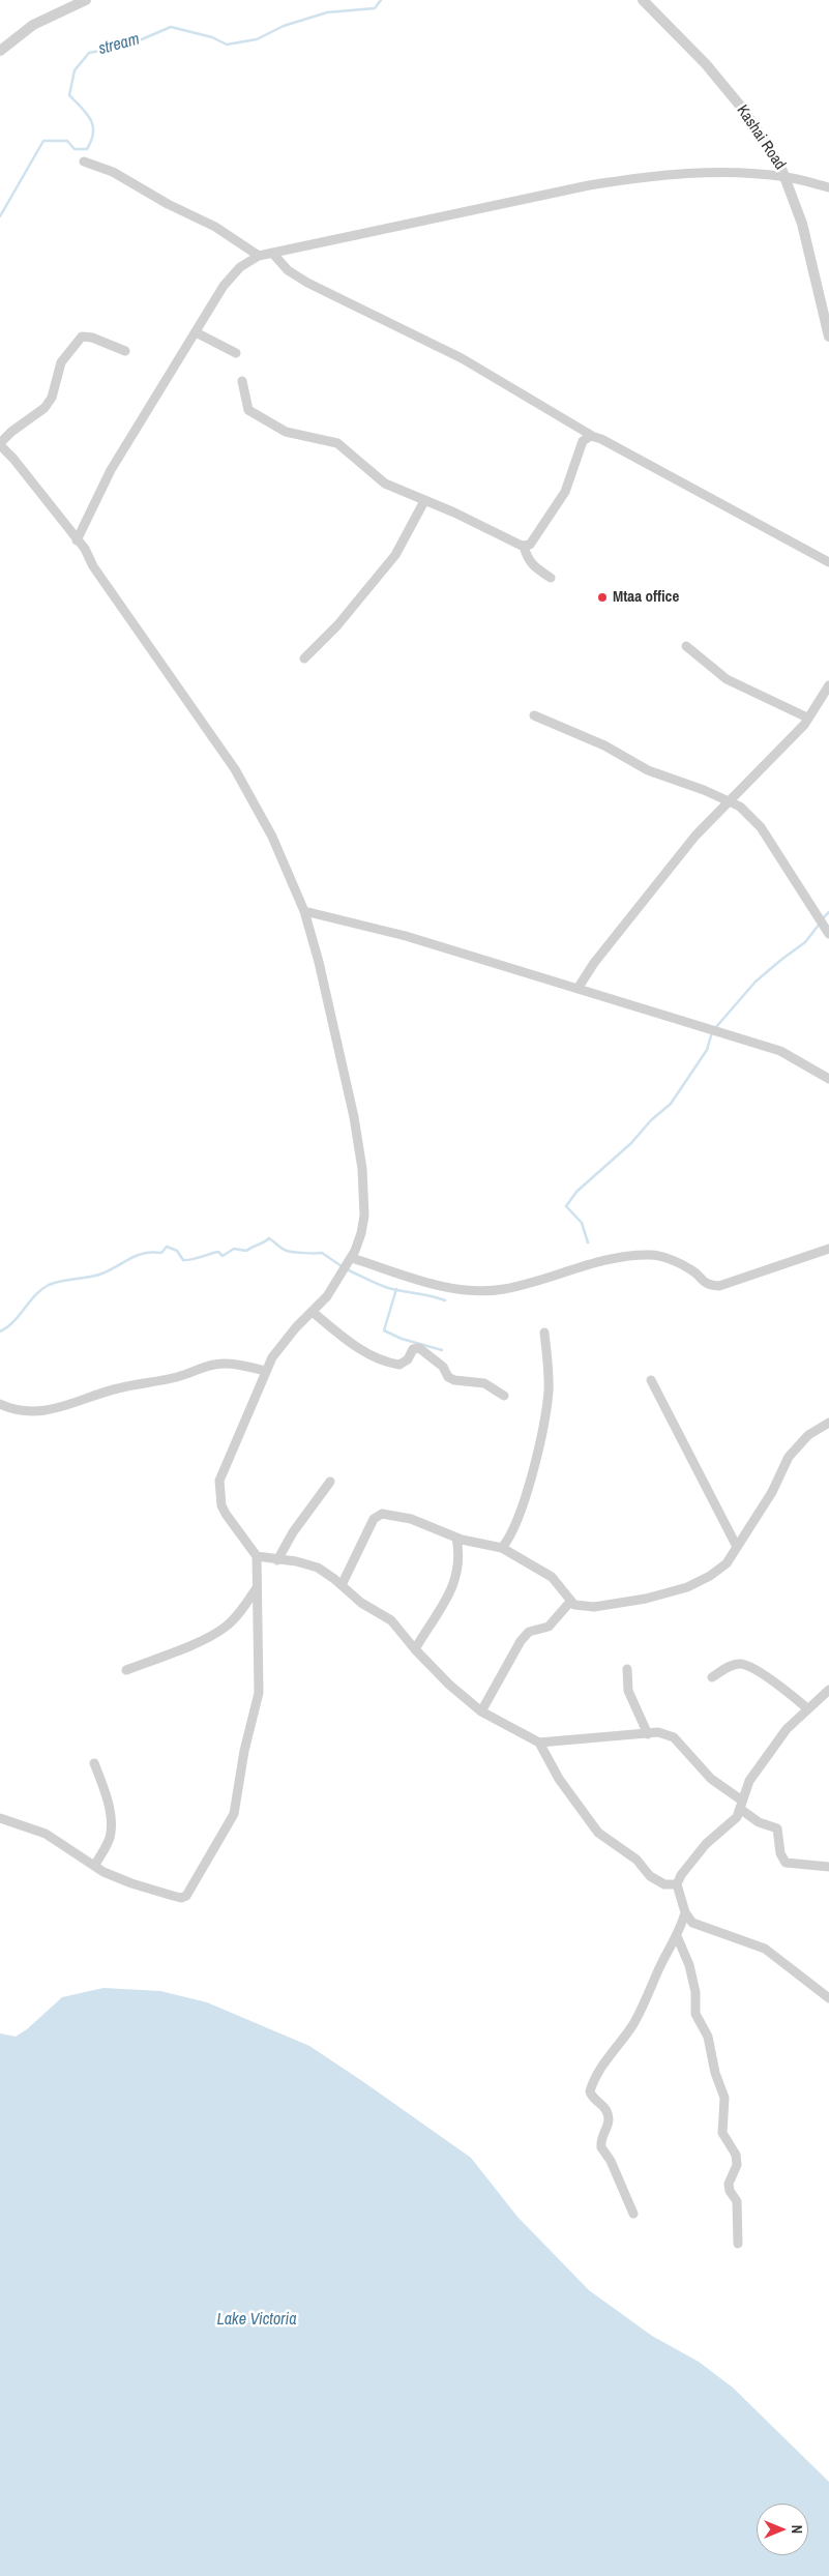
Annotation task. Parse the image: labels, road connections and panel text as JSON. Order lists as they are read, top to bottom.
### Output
{
  "streets": {
    "street": ["Kashai Road"]
  },
  "water": ["stream", "Lake Victoria"],
  "places": ["Mtaa office"],
  "north": "right"
}
